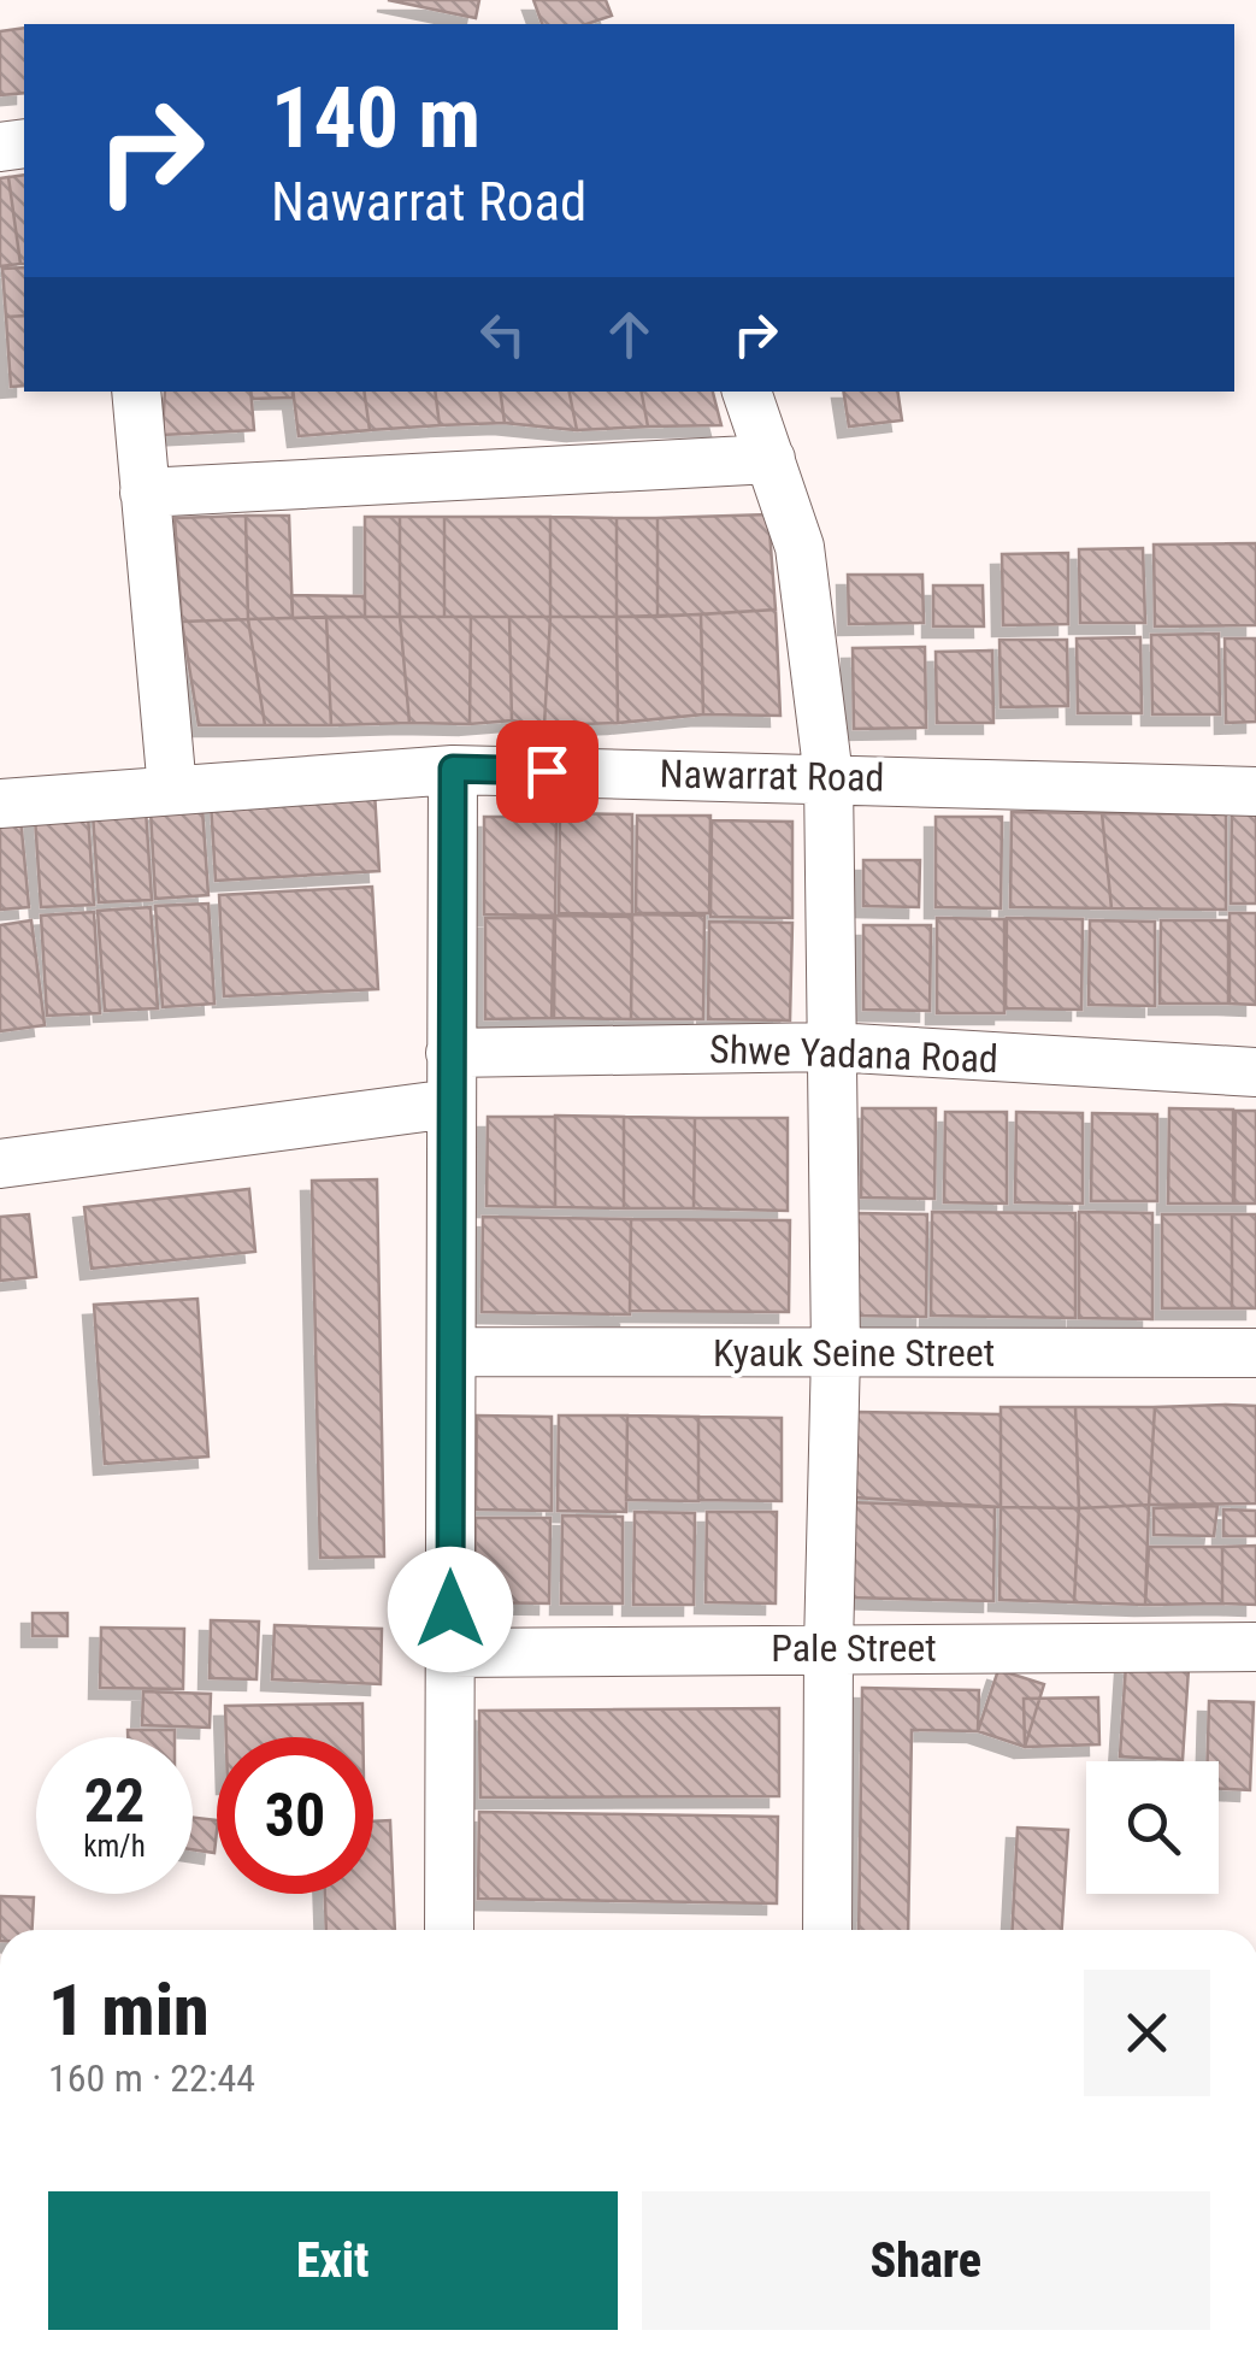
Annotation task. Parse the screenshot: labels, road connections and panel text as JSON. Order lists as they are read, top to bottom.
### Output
{
  "streets": {
    "street": [
      "Nawarrat Road",
      "Shwe Yadana Road",
      "Kyauk Seine Street",
      "Pale Street"
    ]
  },
  "page": {
    "turn": ["140 m", "Nawarrat Road"],
    "speed": "22 km/h",
    "limit": "30",
    "heading": ["1 min", "160 m · 22:44"],
    "buttons": ["Exit", "Share"]
  }
}
